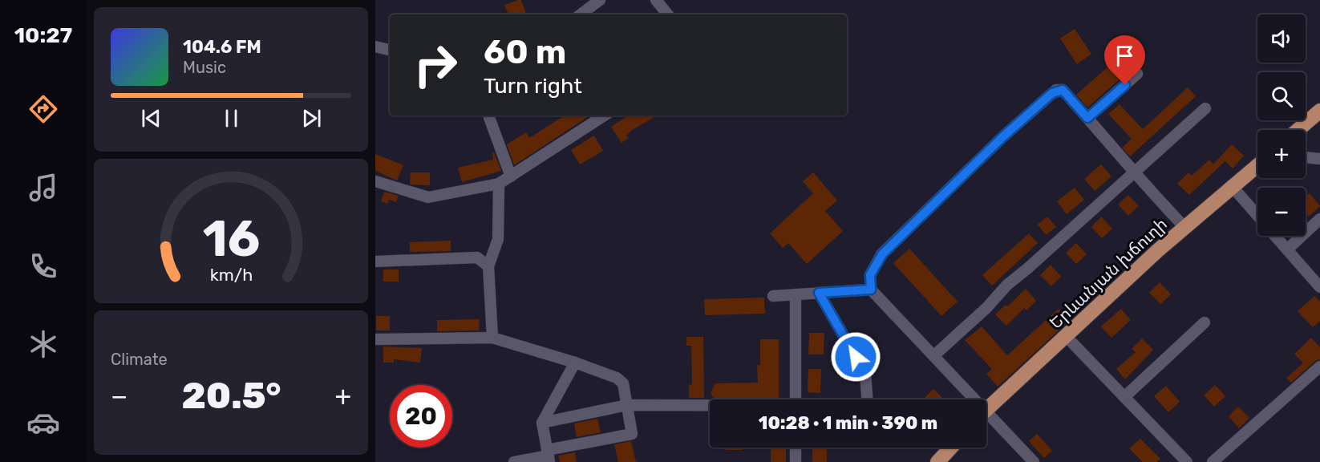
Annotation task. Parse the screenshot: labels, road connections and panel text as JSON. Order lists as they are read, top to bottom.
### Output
{
  "streets": {
    "main road": ["Երևանյան խճուղի"]
  },
  "page": {
    "tabs": "10:27",
    "map_buttons": ["+", "−"],
    "turn": ["60 m", "Turn right"],
    "song": ["104.6 FM", "Music"],
    "tile": "Climate",
    "heat": ["−", "20.5°", "+"],
    "limit": "20",
    "trip": "10:28 · 1 min · 390 m",
    "gauge": ["16", "km/h"]
  }
}
